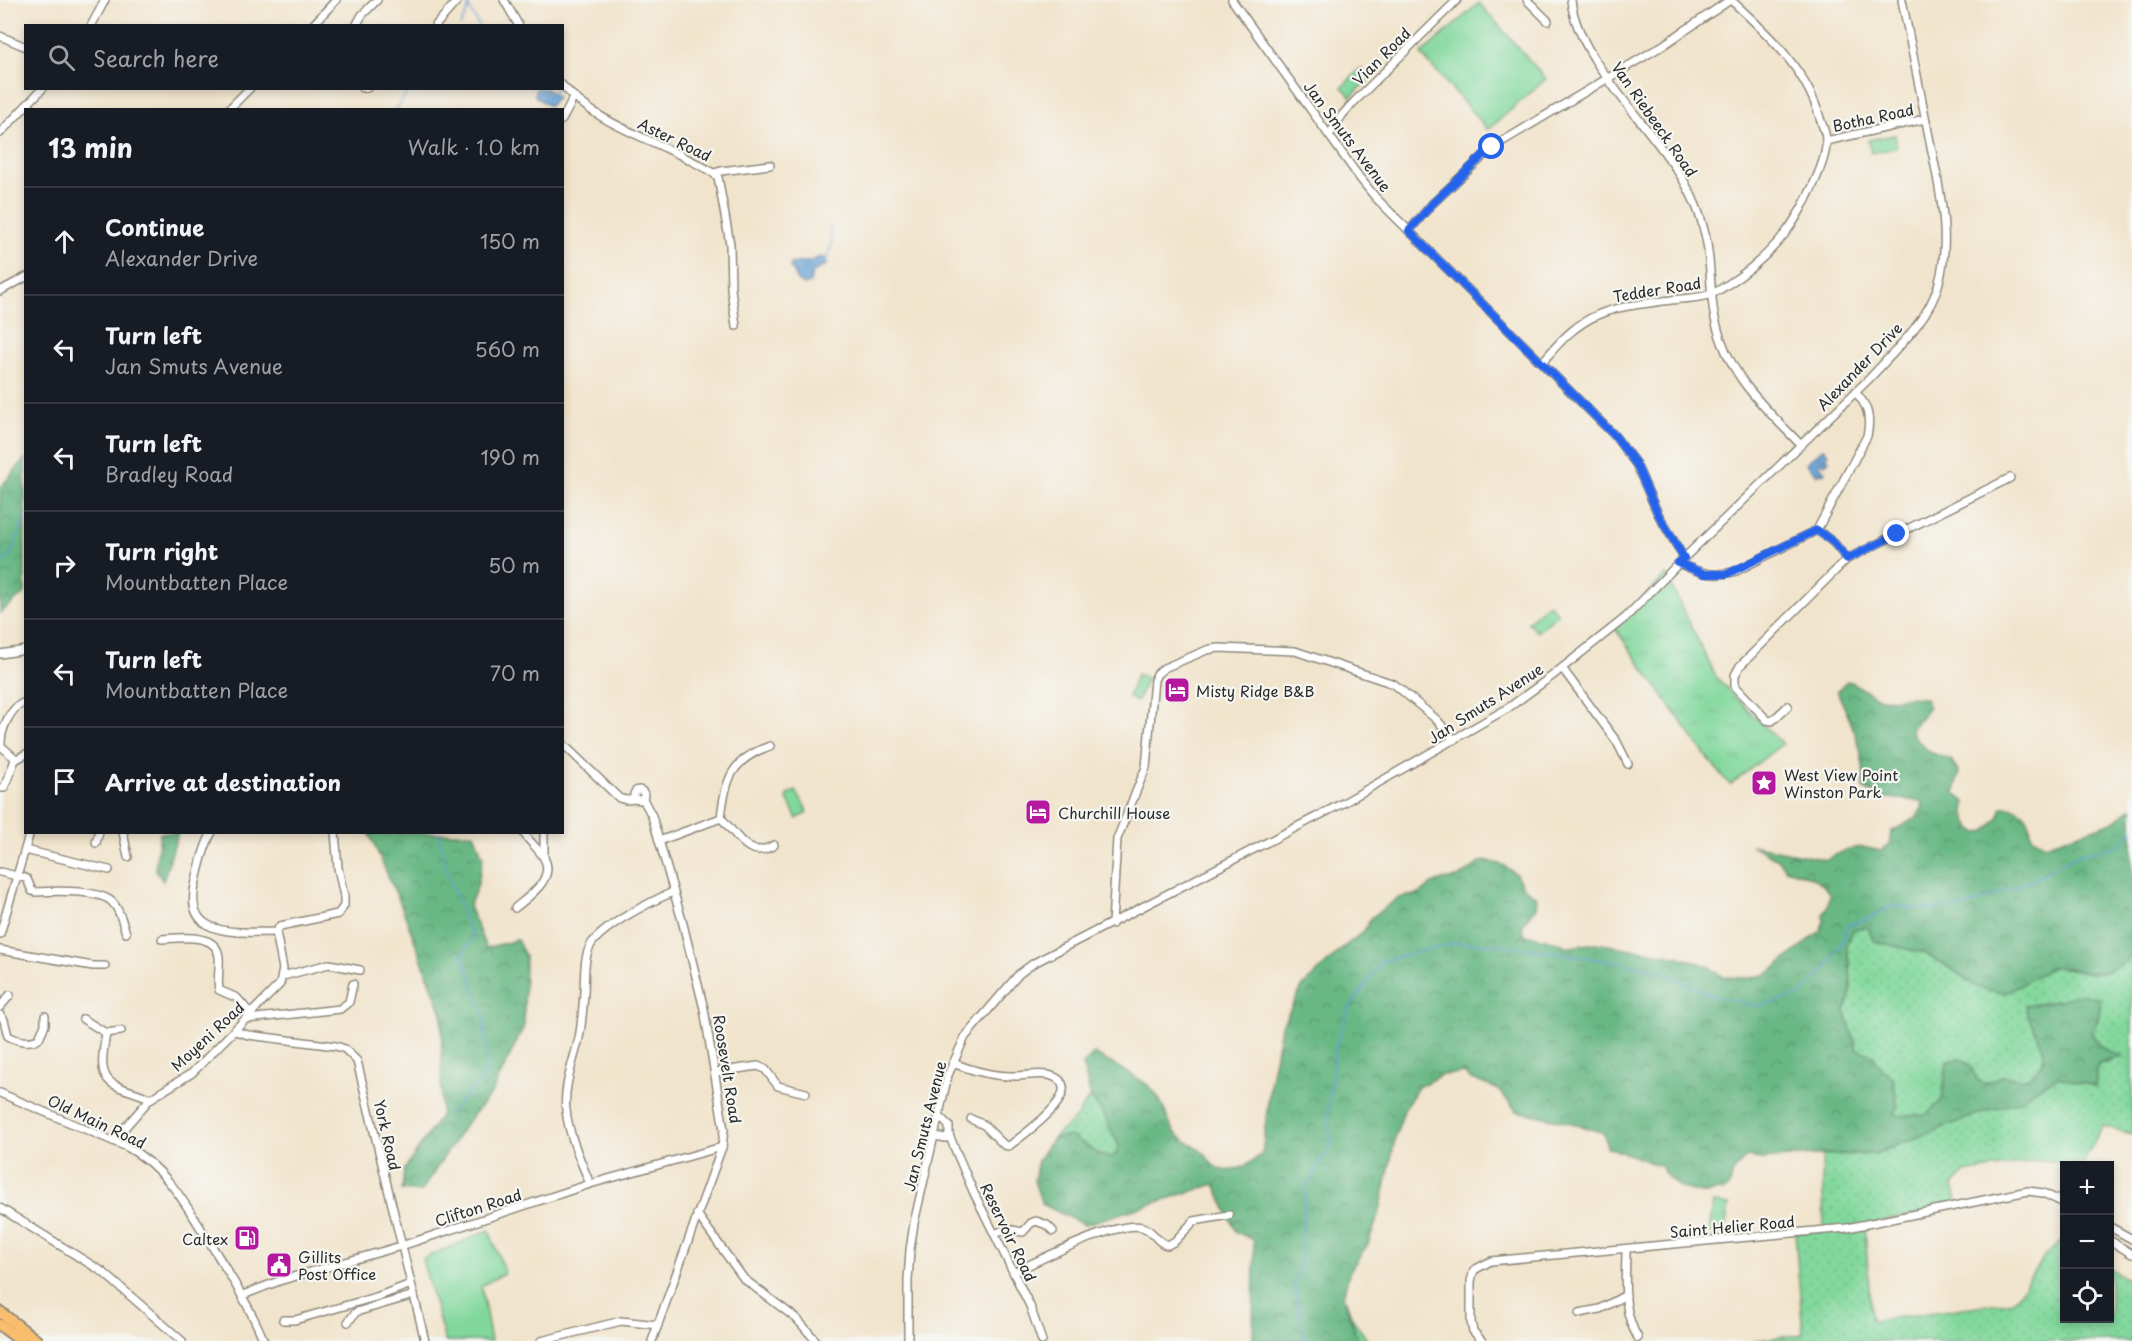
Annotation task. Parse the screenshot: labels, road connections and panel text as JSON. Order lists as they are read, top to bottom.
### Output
{
  "streets": {
    "street": [
      "Vian Road",
      "Botha Road",
      "Van Riebeeck Road",
      "Jan Smuts Avenue",
      "Aster Road",
      "Tedder Road",
      "Alexander Drive",
      "Moyeni Road",
      "Roosevelt Road",
      "Old Main Road",
      "York Road",
      "Clifton Road",
      "Saint Helier Road",
      "Reservoir Road"
    ]
  },
  "crossings": [
    ["Vian Road", "Jan Smuts Avenue"],
    ["Botha Road", "Tedder Road"],
    ["Botha Road", "Alexander Drive"],
    ["Van Riebeeck Road", "Tedder Road"],
    ["Van Riebeeck Road", "Alexander Drive"],
    ["Jan Smuts Avenue", "Tedder Road"],
    ["Jan Smuts Avenue", "Alexander Drive"],
    ["Jan Smuts Avenue", "Reservoir Road"],
    ["Moyeni Road", "Old Main Road"],
    ["Moyeni Road", "York Road"],
    ["Roosevelt Road", "Clifton Road"],
    ["Old Main Road", "Clifton Road"],
    ["York Road", "Clifton Road"]
  ],
  "places": {
    "hotel": ["Misty Ridge B&B", "Churchill House"],
    "place": ["West View Point Winston Park"],
    "fuel station": ["Caltex"],
    "public building": ["Gillits Post Office"]
  },
  "page": {
    "search": "Search here",
    "heading": ["13 min", "Walk · 1.0 km"],
    "list": [
      ["Continue", "Alexander Drive", "150 m"],
      ["Turn left", "Jan Smuts Avenue", "560 m"],
      ["Turn left", "Bradley Road", "190 m"],
      ["Turn right", "Mountbatten Place", "50 m"],
      ["Turn left", "Mountbatten Place", "70 m"],
      "Arrive at destination"
    ],
    "map_buttons": ["+", "−"]
  }
}
